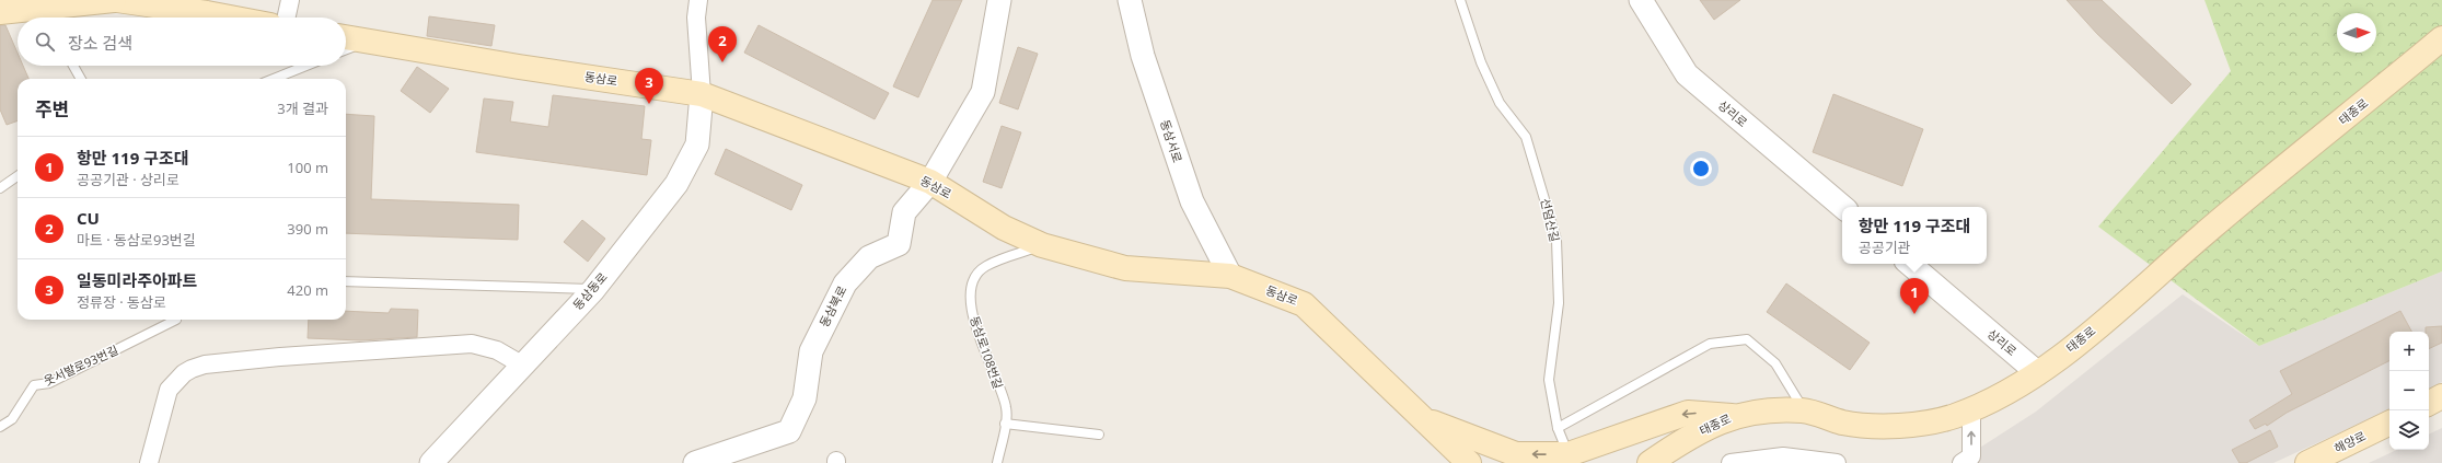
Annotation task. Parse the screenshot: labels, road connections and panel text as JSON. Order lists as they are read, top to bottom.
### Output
{
  "streets": {
    "main road": ["동삼로", "태종로", "해양로"],
    "street": [
      "상리로",
      "동삼서로",
      "동삼동로",
      "동삼북로"
    ],
    "lane": ["선덤산길", "동삼로108번길", "웃서발로93번길"]
  },
  "crossings": [
    ["동삼로", "동삼서로"],
    ["동삼로", "동삼동로"],
    ["동삼로", "동삼북로"],
    ["동삼로", "동삼로108번길"],
    ["태종로", "상리로"]
  ],
  "north": "right",
  "page": {
    "search": "장소 검색",
    "pins": ["2", "3", "1"],
    "heading": ["주변", "3개 결과"],
    "list": [
      {
        "mark": "1",
        "name": "항만 119 구조대",
        "note": "공공기관 · 상리로",
        "value": "100 m"
      },
      {
        "mark": "2",
        "name": "CU",
        "note": "마트 · 동삼로93번길",
        "value": "390 m"
      },
      {
        "mark": "3",
        "name": "일동미라주아파트",
        "note": "정류장 · 동삼로",
        "value": "420 m"
      }
    ],
    "popup": ["항만 119 구조대", "공공기관"],
    "map_buttons": ["+", "−"]
  }
}
